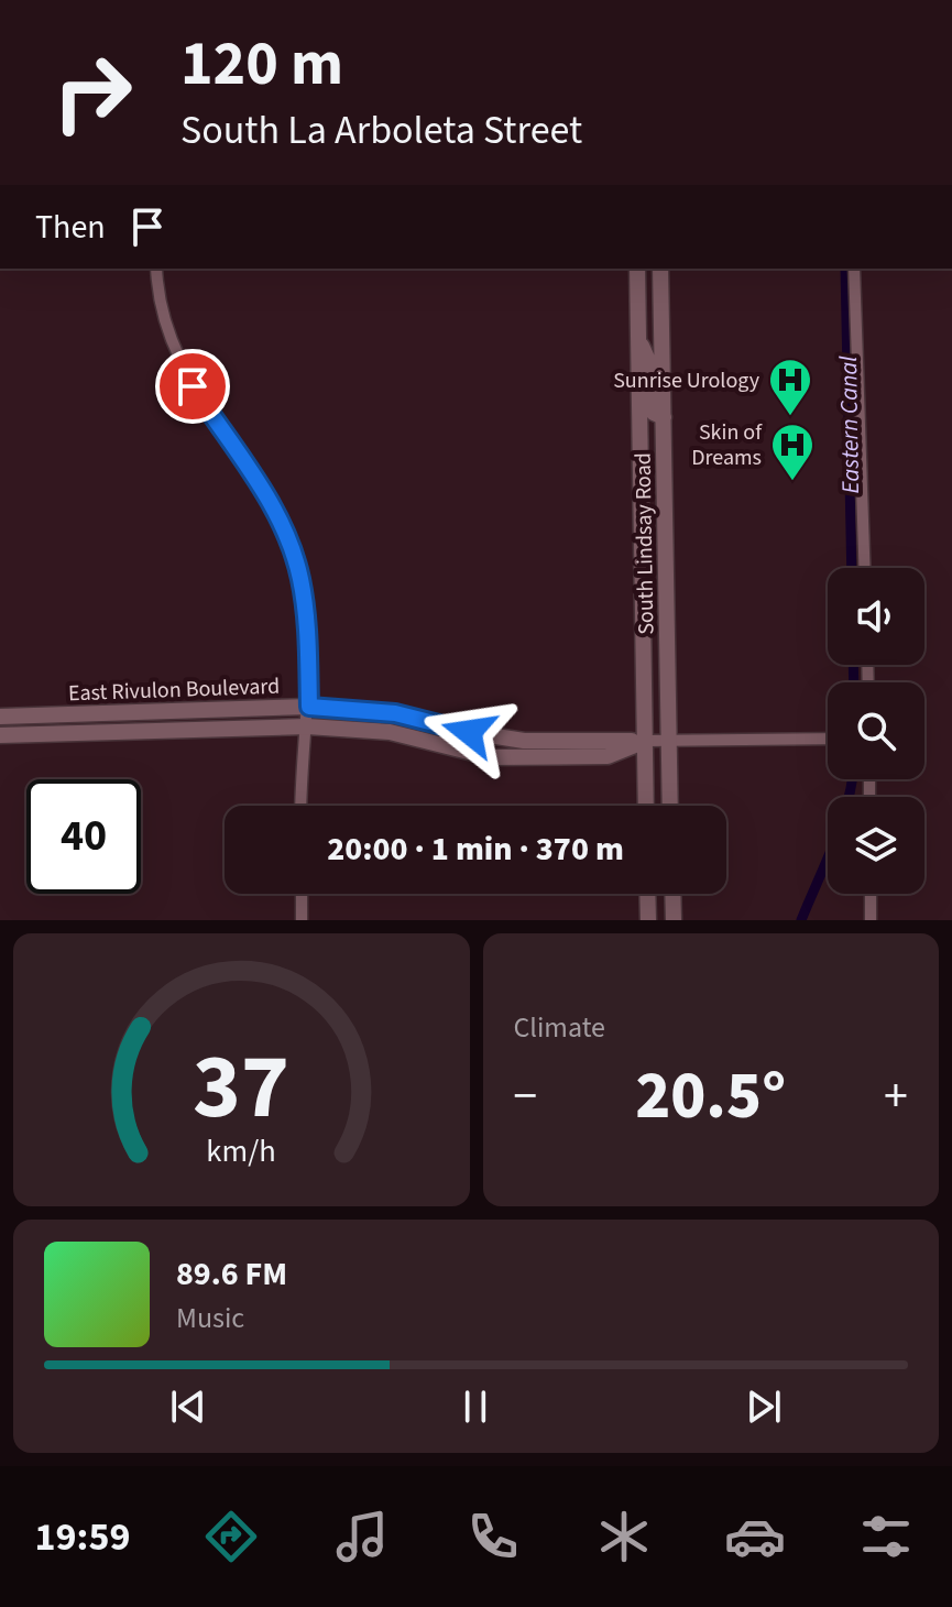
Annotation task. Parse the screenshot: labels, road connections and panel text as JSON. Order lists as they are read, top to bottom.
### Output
{
  "streets": {
    "street": ["South Lindsay Road", "East Rivulon Boulevard"]
  },
  "crossings": [
    ["South Lindsay Road", "East Rivulon Boulevard"]
  ],
  "water": ["Eastern Canal"],
  "places": {
    "hospital": ["Sunrise Urology", "Skin of Dreams"]
  },
  "page": {
    "turn": ["120 m", "South La Arboleta Street"],
    "then": "Then",
    "limit": "40",
    "trip": "20:00 · 1 min · 370 m",
    "tile": "Climate",
    "heat": ["−", "20.5°", "+"],
    "song": ["89.6 FM", "Music"],
    "tabs": "19:59",
    "gauge": ["37", "km/h"]
  }
}
